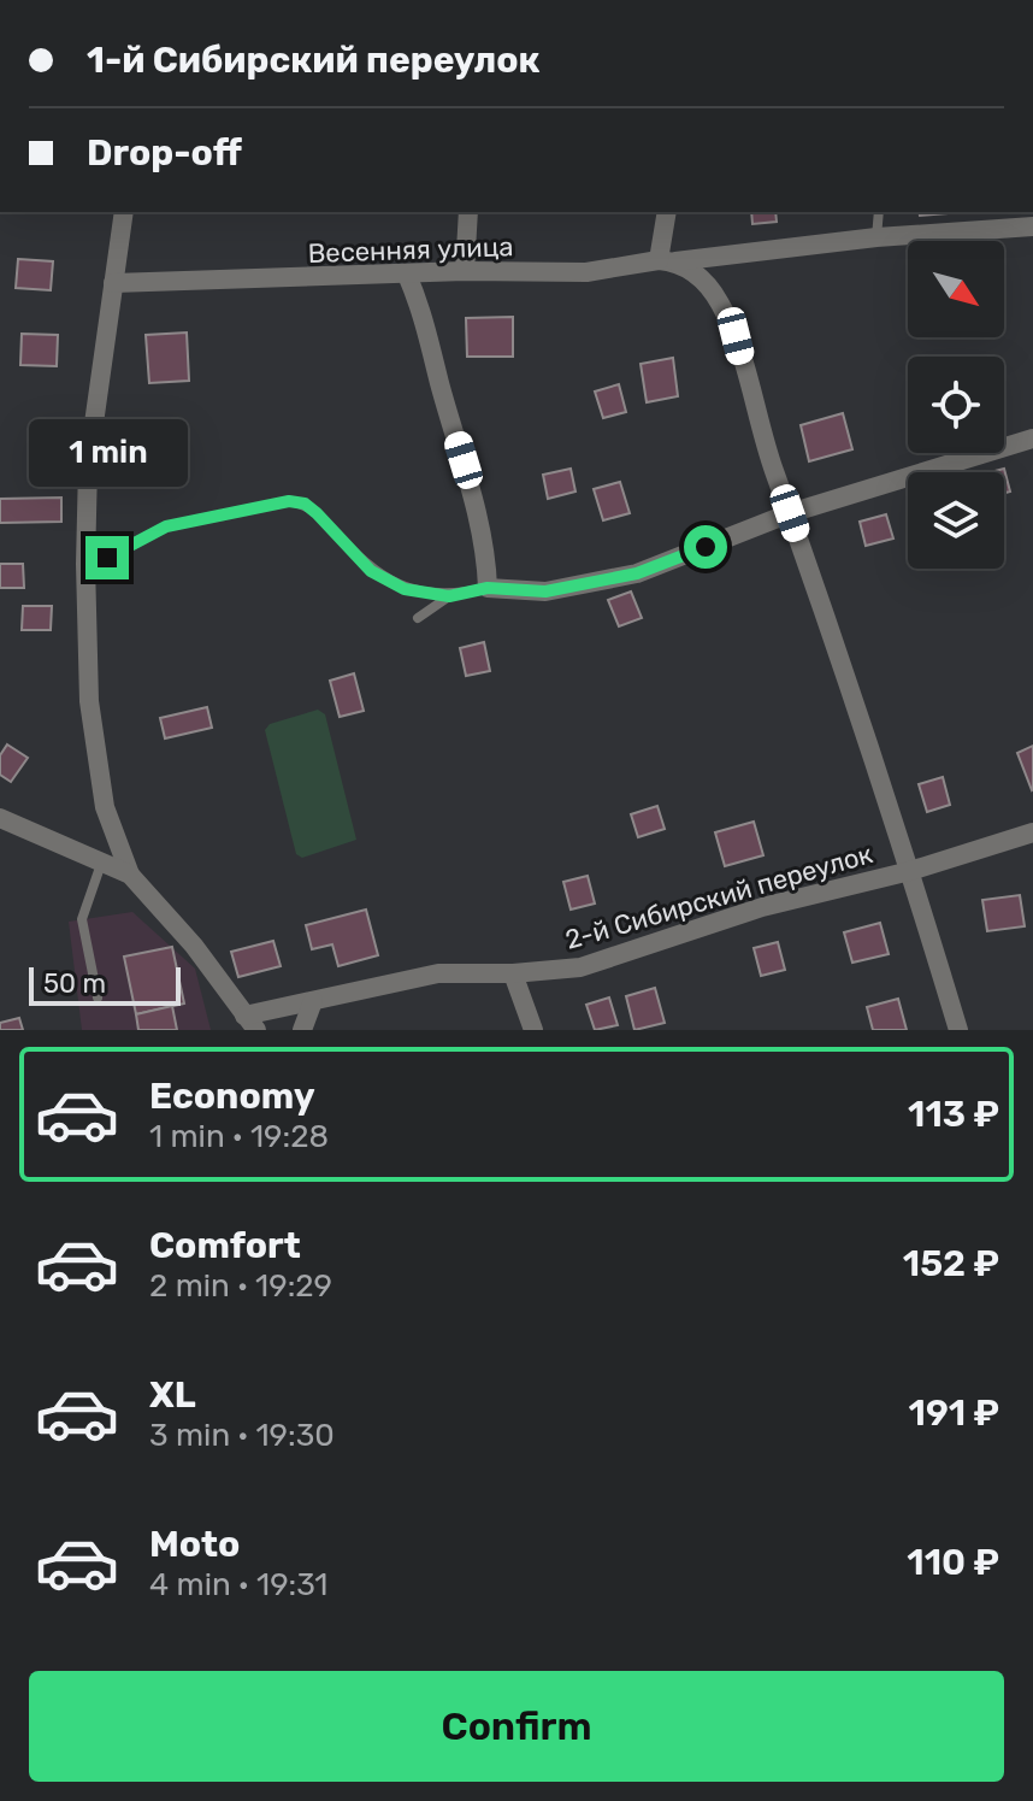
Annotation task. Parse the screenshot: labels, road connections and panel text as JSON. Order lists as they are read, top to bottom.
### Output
{
  "streets": {
    "street": ["Весенняя улица", "2-й Сибирский переулок"]
  },
  "scale_bar": "50 m",
  "north": "bottom right",
  "page": {
    "banner": ["1-й Сибирский переулок", "Drop-off"],
    "bubble": "1 min",
    "scale": "50 m",
    "list": [
      {
        "name": "Economy",
        "note": "1 min · 19:28",
        "value": "113 ₽"
      },
      {
        "name": "Comfort",
        "note": "2 min · 19:29",
        "value": "152 ₽"
      },
      {
        "name": "XL",
        "note": "3 min · 19:30",
        "value": "191 ₽"
      },
      {
        "name": "Moto",
        "note": "4 min · 19:31",
        "value": "110 ₽"
      }
    ],
    "buttons": "Confirm"
  }
}
